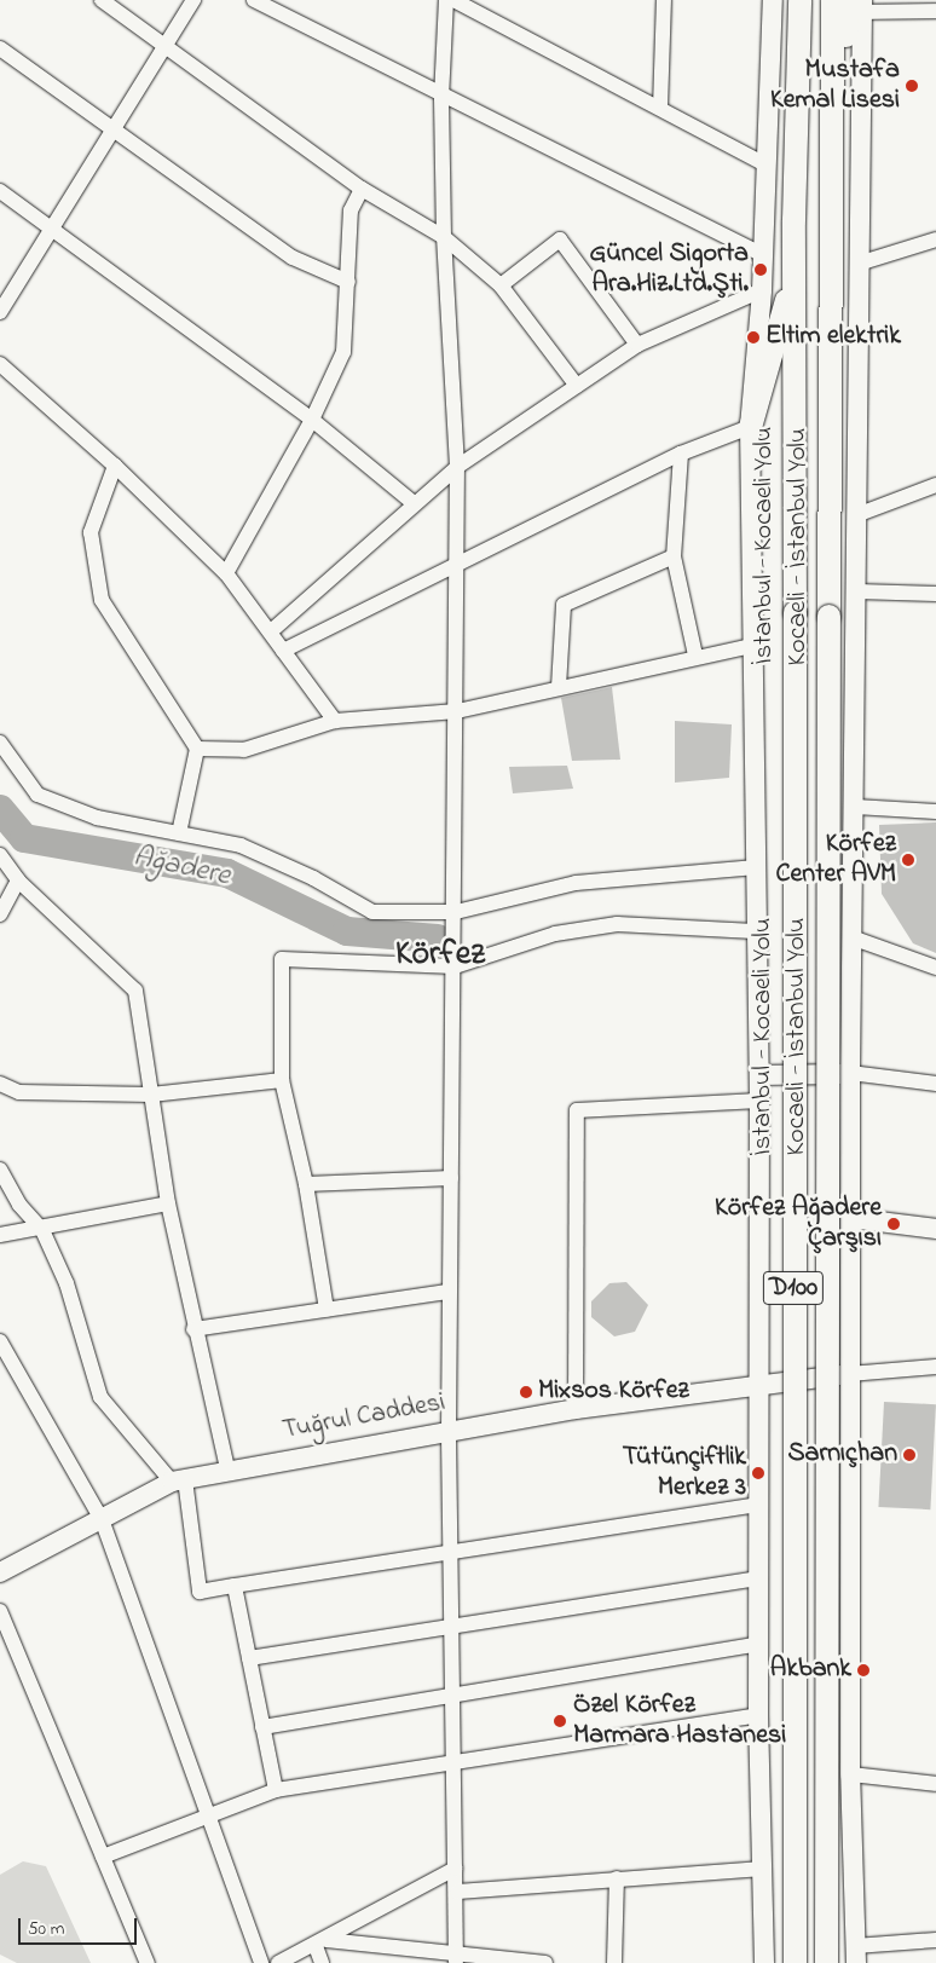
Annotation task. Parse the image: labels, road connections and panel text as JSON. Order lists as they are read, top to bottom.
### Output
{
  "streets": {
    "highway": ["İstanbul - Kocaeli Yolu", "Kocaeli - İstanbul Yolu", "D100"],
    "main road": ["Tuğrul Caddesi"]
  },
  "districts": ["Körfez"],
  "water": ["Ağadere"],
  "places": [
    "Mustafa Kemal Lisesi",
    "Güncel Sigorta Ara.Hiz.Ltd.Şti.",
    "Eltim elektrik",
    "Körfez Center AVM",
    "Körfez Ağadere Çarşısı",
    "Mixsos Körfez",
    "Sarnıçhan",
    "Tütünçiftlik Merkez 3",
    "Akbank",
    "Özel Körfez Marmara Hastanesi"
  ],
  "scale_bar": "50 m"
}
